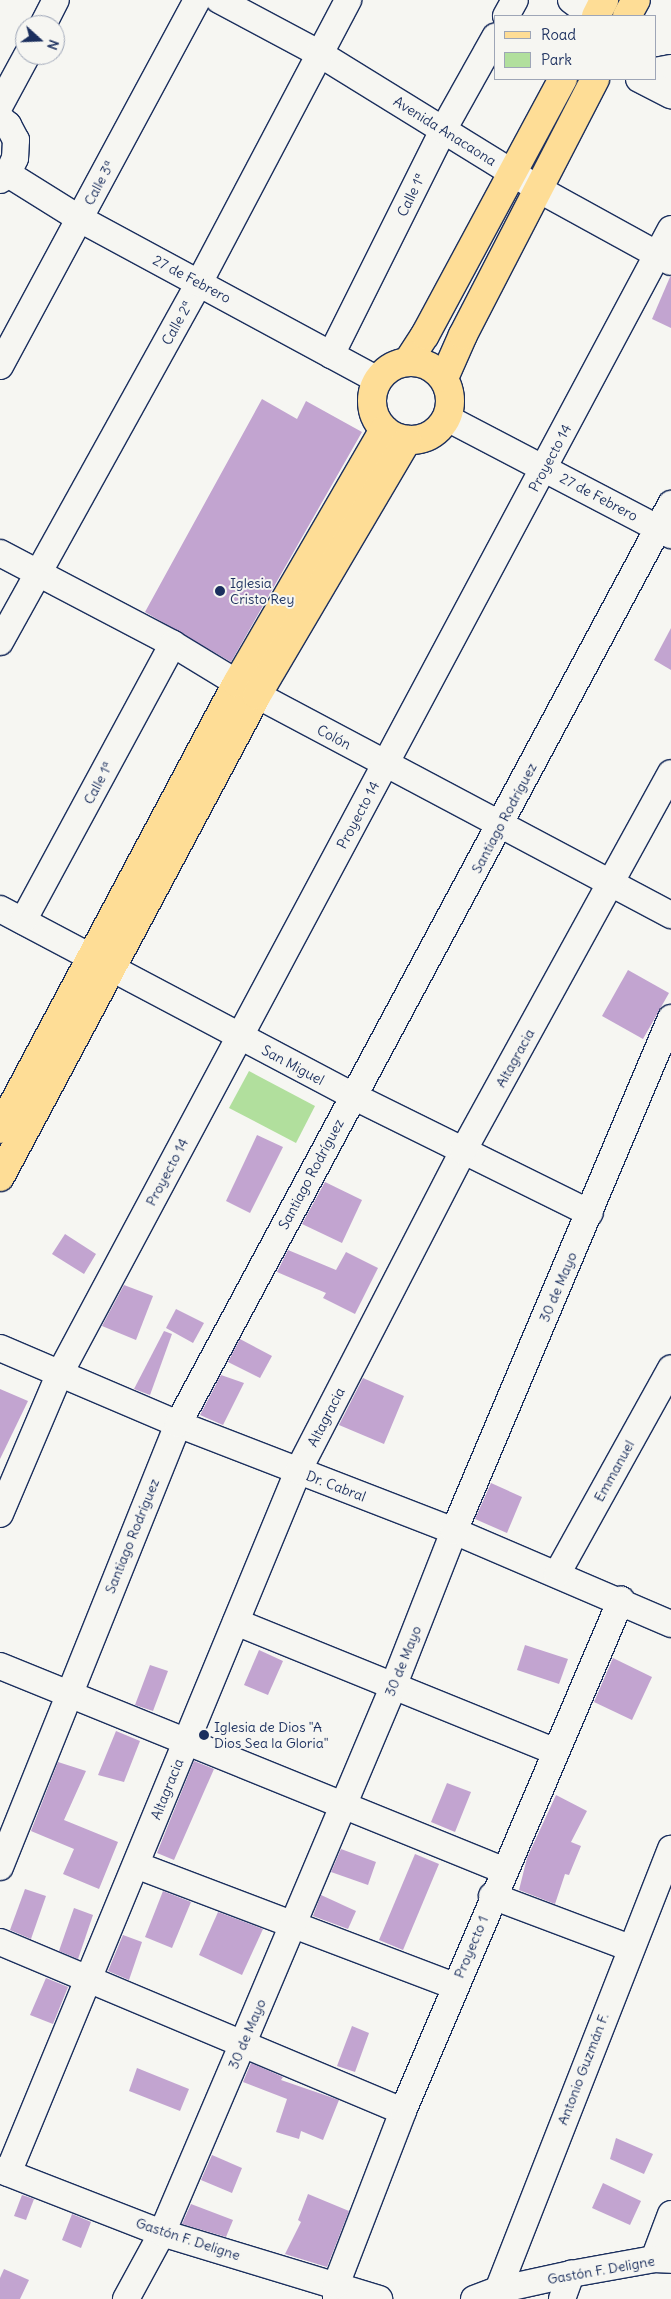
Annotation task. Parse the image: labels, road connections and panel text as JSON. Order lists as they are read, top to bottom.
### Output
{
  "streets": {
    "street": [
      "Avenida Anacaona",
      "Calle 3ª",
      "Calle 1ª",
      "27 de Febrero",
      "Calle 2ª",
      "Proyecto 14",
      "Colón",
      "Santiago Rodríguez",
      "Altagracia",
      "San Miguel",
      "30 de Mayo",
      "Emmanuel",
      "Dr. Cabral",
      "Proyecto 1",
      "Antonio Guzmán F.",
      "Gastón F. Deligne"
    ]
  },
  "crossings": [
    ["Avenida Anacaona", "Calle 1ª"],
    ["Avenida Anacaona", "Calle 2ª"],
    ["Avenida Anacaona", "Proyecto 14"],
    ["Calle 3ª", "27 de Febrero"],
    ["Calle 1ª", "27 de Febrero"],
    ["Calle 1ª", "Colón"],
    ["Calle 1ª", "San Miguel"],
    ["27 de Febrero", "Calle 2ª"],
    ["27 de Febrero", "Proyecto 14"],
    ["27 de Febrero", "Santiago Rodríguez"],
    ["Calle 2ª", "Colón"],
    ["Proyecto 14", "Colón"],
    ["Proyecto 14", "San Miguel"],
    ["Proyecto 14", "Dr. Cabral"],
    ["Colón", "Santiago Rodríguez"],
    ["Colón", "Altagracia"],
    ["Santiago Rodríguez", "San Miguel"],
    ["Santiago Rodríguez", "Dr. Cabral"],
    ["Altagracia", "San Miguel"],
    ["Altagracia", "Dr. Cabral"],
    ["Altagracia", "Gastón F. Deligne"],
    ["San Miguel", "30 de Mayo"],
    ["30 de Mayo", "Dr. Cabral"],
    ["30 de Mayo", "Gastón F. Deligne"],
    ["Emmanuel", "Dr. Cabral"],
    ["Dr. Cabral", "Proyecto 1"],
    ["Proyecto 1", "Gastón F. Deligne"],
    ["Antonio Guzmán F.", "Gastón F. Deligne"]
  ],
  "places": ["Iglesia Cristo Rey", "Iglesia de Dios \"A Dios Sea la Gloria\""],
  "legend": ["Road", "Park"],
  "north": "right"
}
